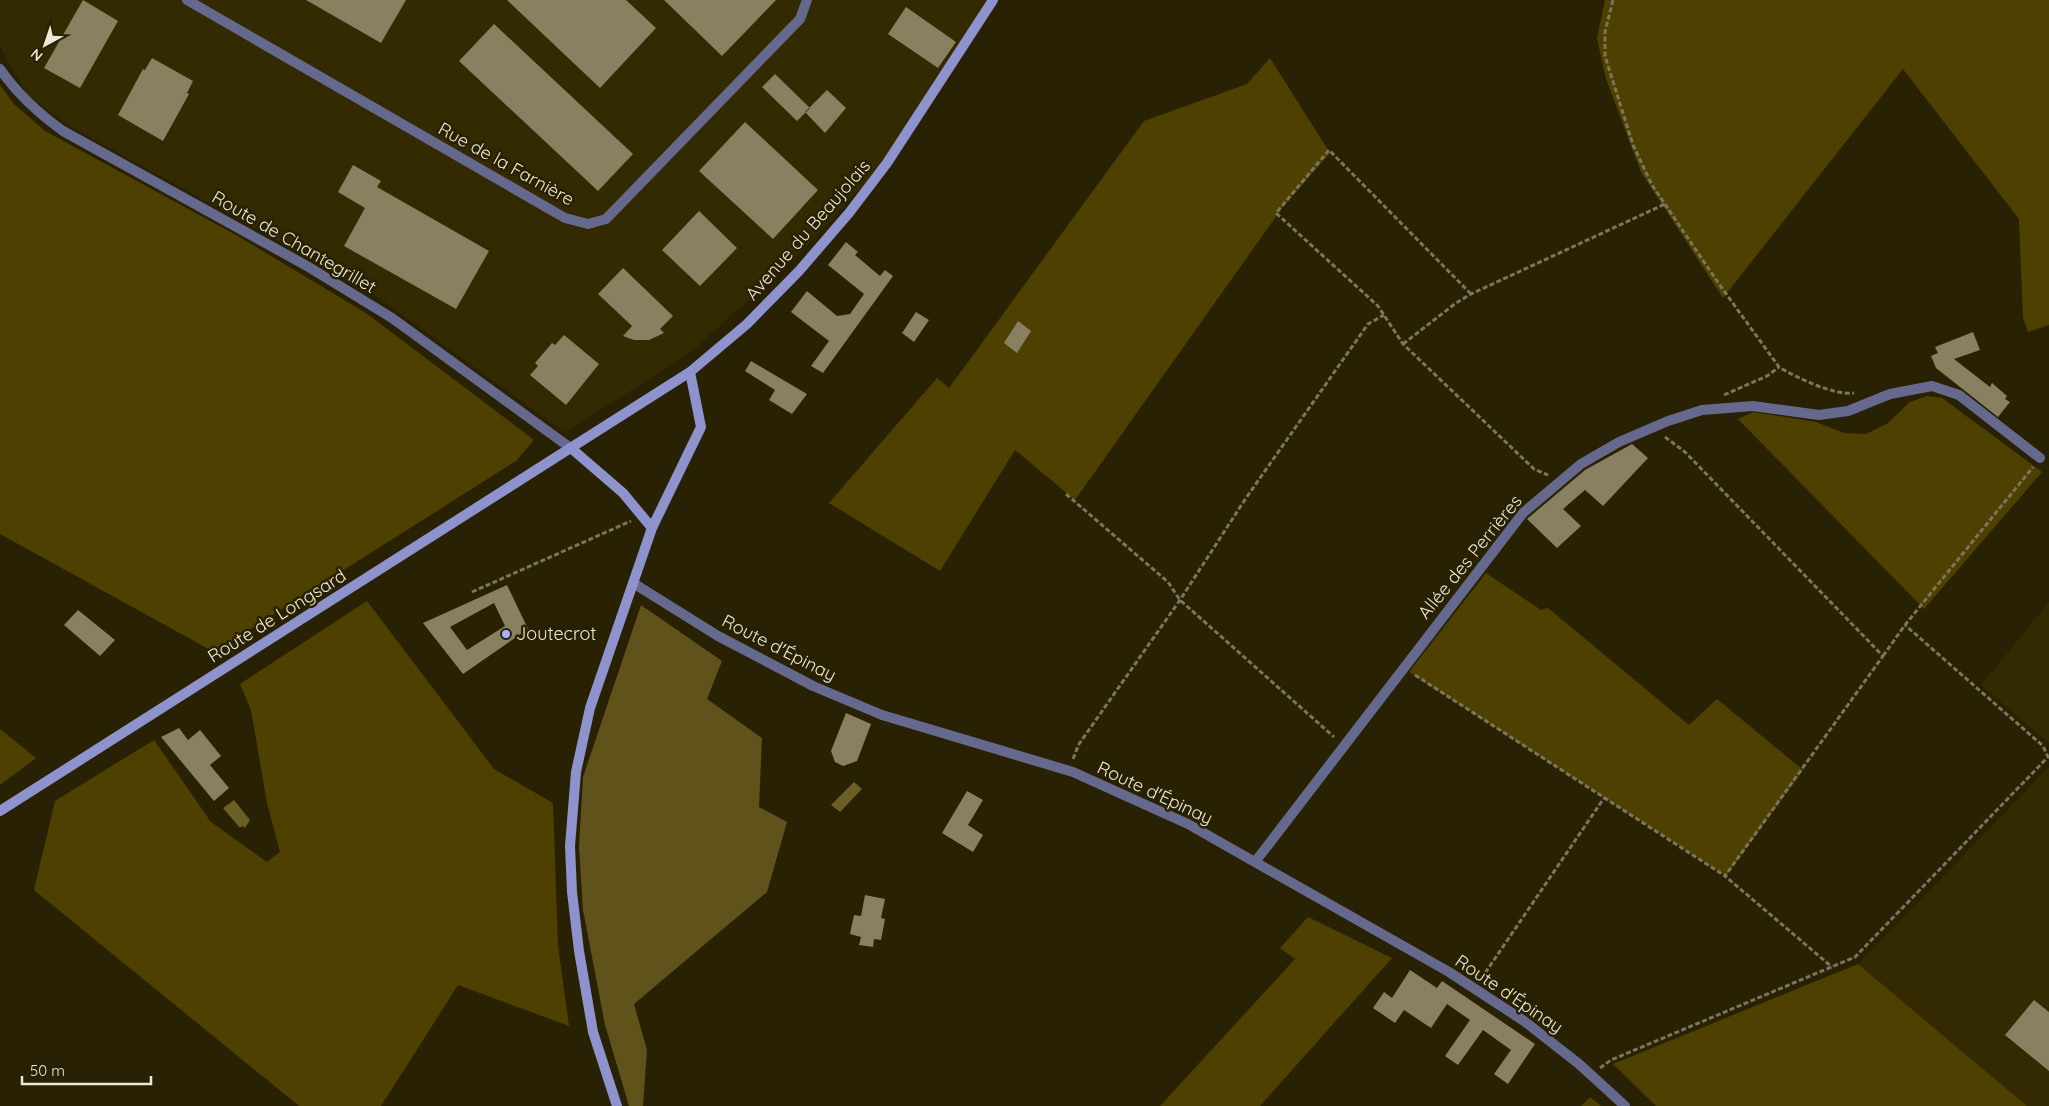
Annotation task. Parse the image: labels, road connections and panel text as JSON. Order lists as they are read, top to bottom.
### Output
{
  "streets": {
    "main road": ["Avenue du Beaujolais", "Route de Longsard"],
    "street": [
      "Rue de la Farnière",
      "Route de Chantegrillet",
      "Allée des Perrières",
      "Route d'Épinay"
    ]
  },
  "crossings": [
    ["Avenue du Beaujolais", "Route de Chantegrillet"],
    ["Avenue du Beaujolais", "Route de Longsard"],
    ["Route de Chantegrillet", "Route de Longsard"],
    ["Allée des Perrières", "Route d'Épinay"]
  ],
  "places": ["Joutecrot"],
  "scale_bar": "50 m",
  "north": "bottom left"
}
